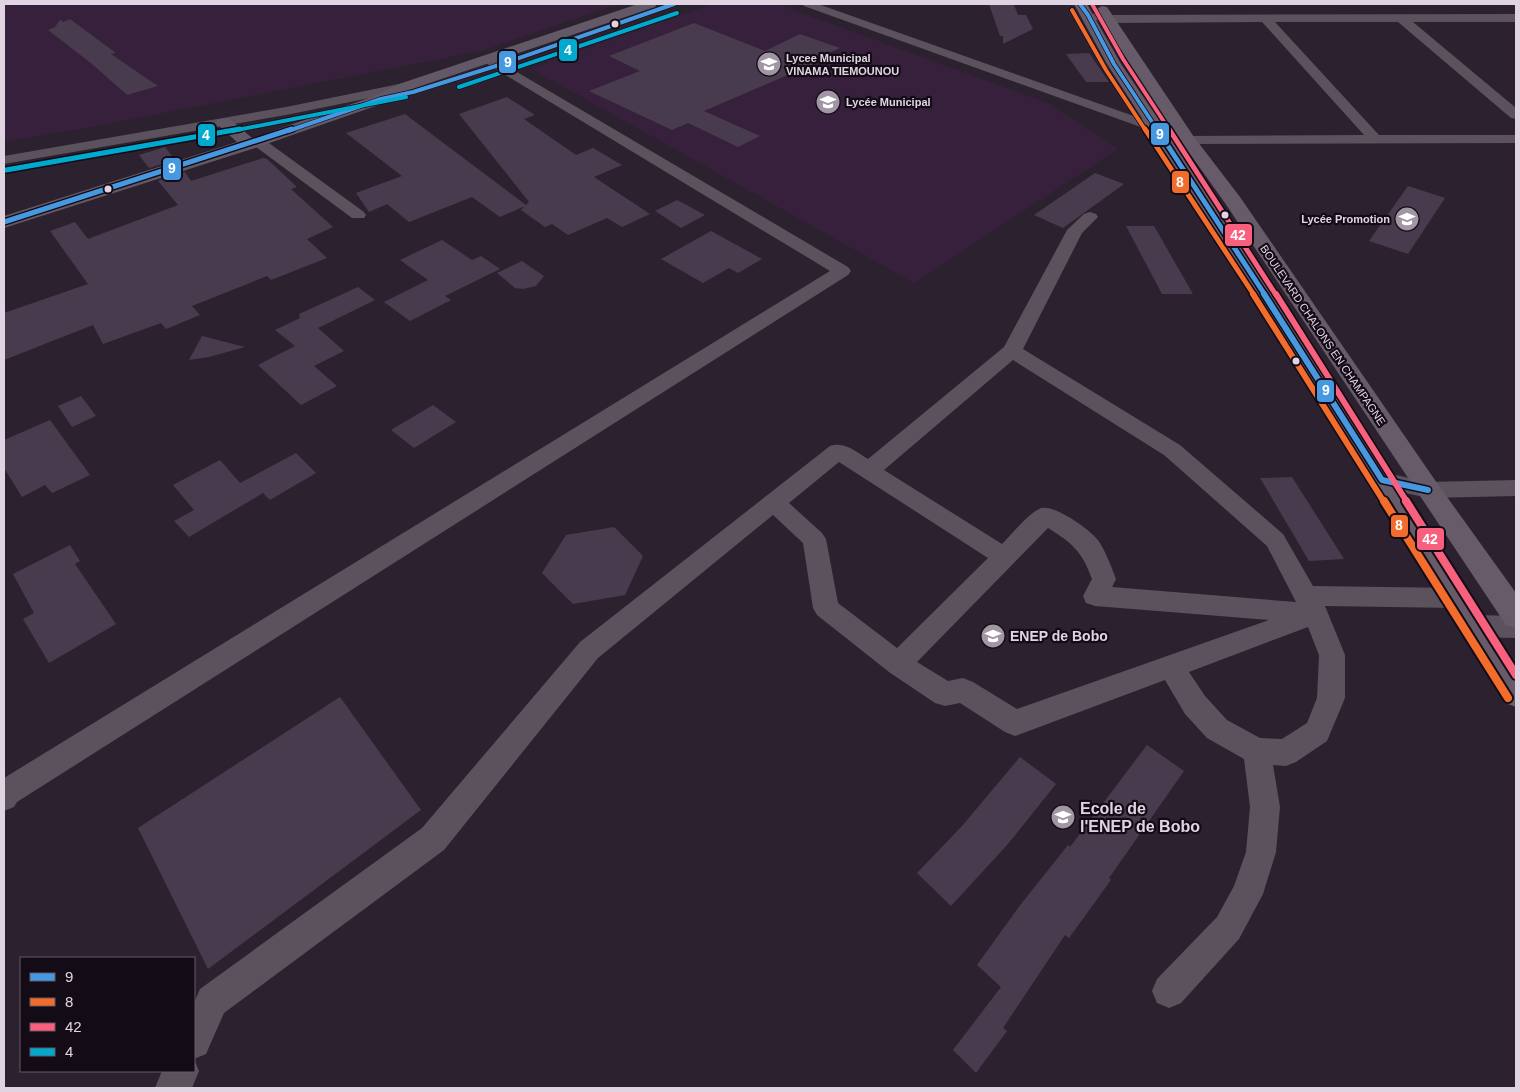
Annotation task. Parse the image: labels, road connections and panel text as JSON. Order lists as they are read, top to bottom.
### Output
{
  "streets": {
    "main road": ["BOULEVARD CHALONS EN CHAMPAGNE"]
  },
  "places": {
    "school or university": [
      "Lycee Municipal VINAMA TIEMOUNOU",
      "Lycée Municipal",
      "Lycée Promotion",
      "ENEP de Bobo",
      "Ecole de l'ENEP de Bobo"
    ]
  },
  "lines": [
    "transit line 9",
    "transit line 42",
    "transit line 8",
    "transit line 4"
  ],
  "legend": [
    "9",
    "8",
    "42",
    "4"
  ]
}
